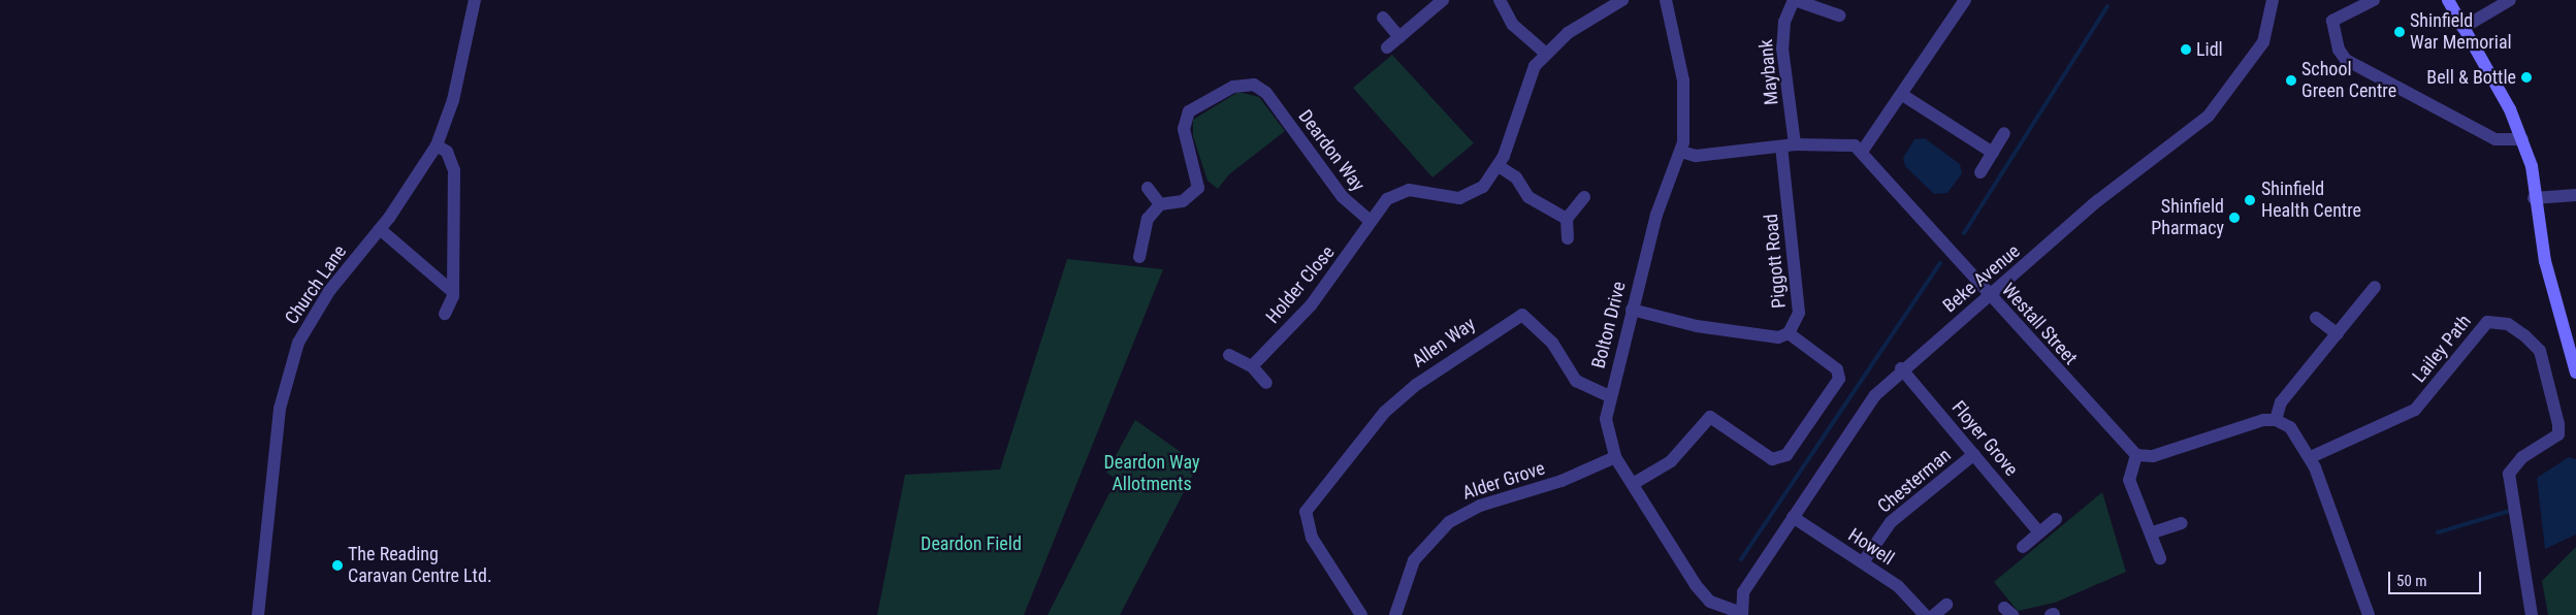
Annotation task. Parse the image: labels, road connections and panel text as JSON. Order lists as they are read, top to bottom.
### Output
{
  "streets": {
    "street": [
      "Maybank",
      "Deardon Way",
      "Piggott Road",
      "Beke Avenue",
      "Church Lane",
      "Holder Close",
      "Westall Street",
      "Bolton Drive",
      "Allen Way",
      "Lailey Path",
      "Floyer Grove",
      "Alder Grove",
      "Chesterman",
      "Howell"
    ]
  },
  "crossings": [
    ["Maybank", "Piggott Road"],
    ["Maybank", "Westall Street"],
    ["Deardon Way", "Holder Close"],
    ["Piggott Road", "Westall Street"],
    ["Piggott Road", "Bolton Drive"],
    ["Beke Avenue", "Westall Street"],
    ["Beke Avenue", "Bolton Drive"],
    ["Beke Avenue", "Floyer Grove"],
    ["Beke Avenue", "Howell"],
    ["Westall Street", "Bolton Drive"],
    ["Bolton Drive", "Allen Way"],
    ["Bolton Drive", "Alder Grove"],
    ["Floyer Grove", "Chesterman"],
    ["Chesterman", "Howell"]
  ],
  "parks": ["Deardon Way Allotments", "Deardon Field"],
  "places": [
    "Shinfield War Memorial",
    "Lidl",
    "Bell & Bottle",
    "School Green Centre",
    "Shinfield Health Centre",
    "Shinfield Pharmacy",
    "The Reading Caravan Centre Ltd."
  ],
  "scale_bar": "50 m"
}
